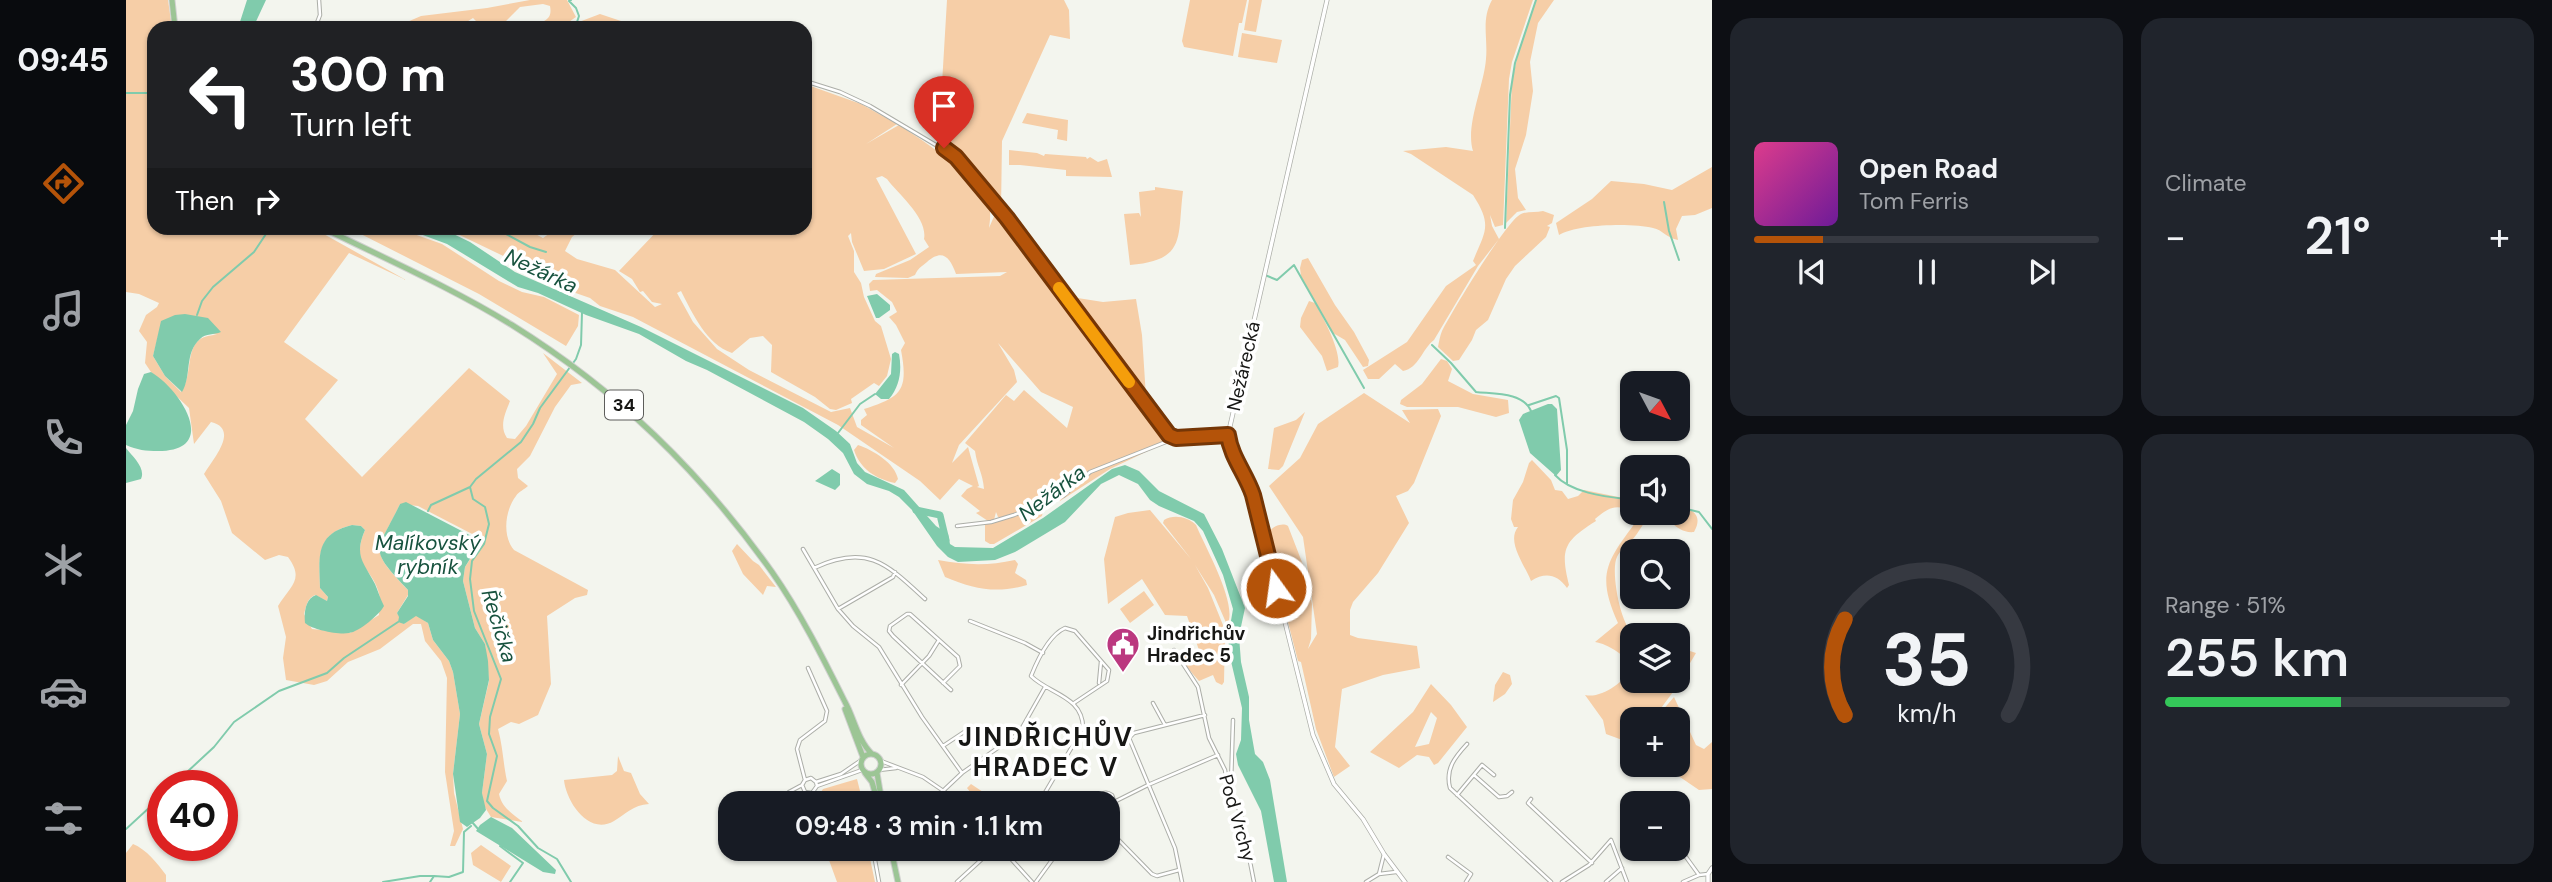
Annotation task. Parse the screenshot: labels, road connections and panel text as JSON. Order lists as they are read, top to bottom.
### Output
{
  "streets": {
    "main road": ["34"],
    "street": ["Nežárecká", "Pod Vrchy"]
  },
  "districts": ["JINDŘICHŮV HRADEC V"],
  "water": ["Nežárka", "Malíkovský rybník", "Řečička"],
  "places": {
    "public building": ["Jindřichův Hradec 5"]
  },
  "north": "bottom right",
  "page": {
    "tabs": "09:45",
    "tile": [
      "Climate",
      ["Range · 51%", "255 km"]
    ],
    "turn": ["300 m", "Turn left"],
    "song": ["Open Road", "Tom Ferris"],
    "then": "Then",
    "heat": ["−", "21°", "+"],
    "map_buttons": ["+", "−"],
    "limit": "40",
    "trip": "09:48 · 3 min · 1.1 km",
    "gauge": ["35", "km/h"]
  }
}
